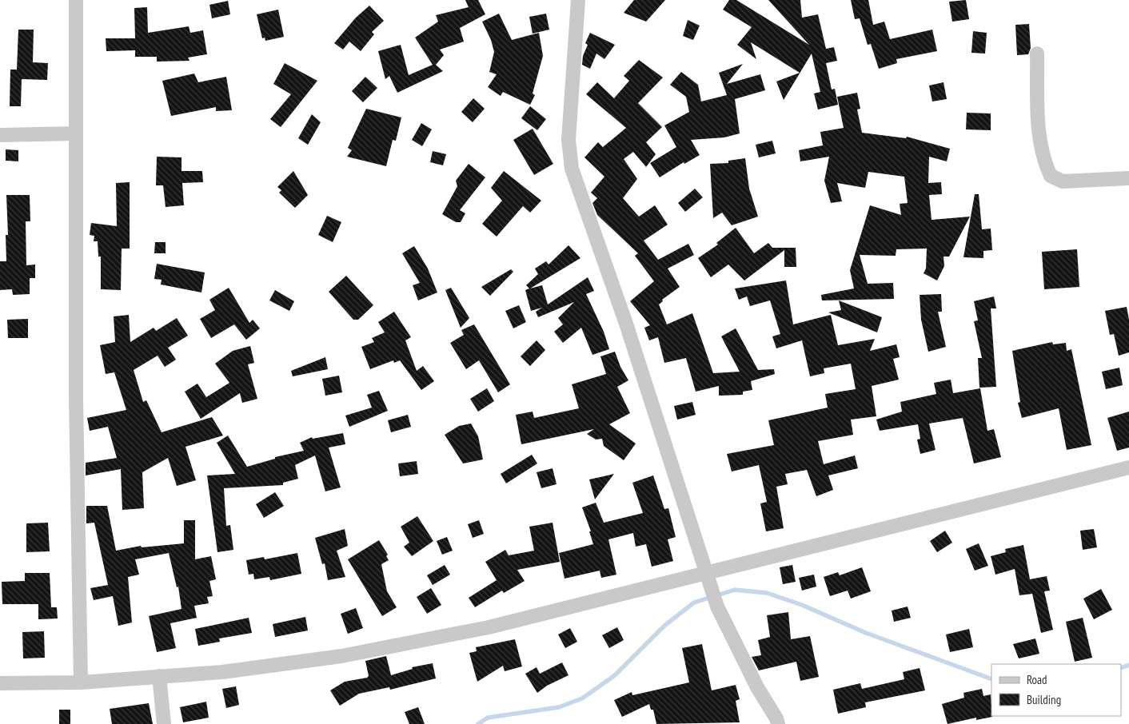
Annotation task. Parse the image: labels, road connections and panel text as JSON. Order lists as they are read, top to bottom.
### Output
{
  "legend": ["Road", "Building"]
}
